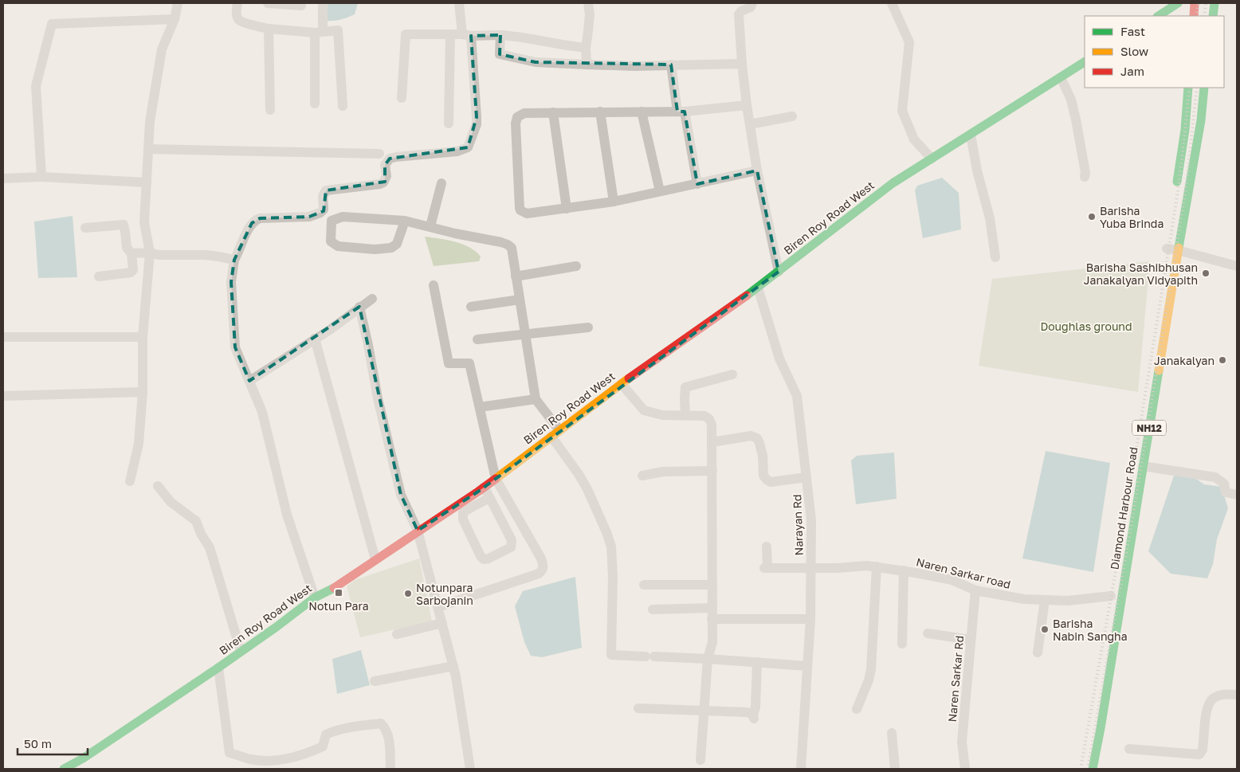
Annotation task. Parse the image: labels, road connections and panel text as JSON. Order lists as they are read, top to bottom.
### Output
{
  "streets": {
    "main road": ["Biren Roy Road West", "NH12", "Diamond Harbour Road"],
    "street": ["Narayan Rd", "Naren Sarkar road", "Naren Sarkar Rd"]
  },
  "crossings": [
    ["Biren Roy Road West", "Narayan Rd"],
    ["Narayan Rd", "Naren Sarkar road"],
    ["Naren Sarkar road", "Naren Sarkar Rd"]
  ],
  "parks": ["Doughlas ground"],
  "places": {
    "other": [
      "Barisha Yuba Brinda",
      "Barisha Sashibhusan Janakalyan Vidyapith",
      "Janakalyan",
      "Notunpara Sarbojanin",
      "Barisha Nabin Sangha"
    ],
    "transit": ["Notun Para"]
  },
  "legend": ["Fast", "Slow", "Jam"],
  "scale_bar": "50 m"
}
